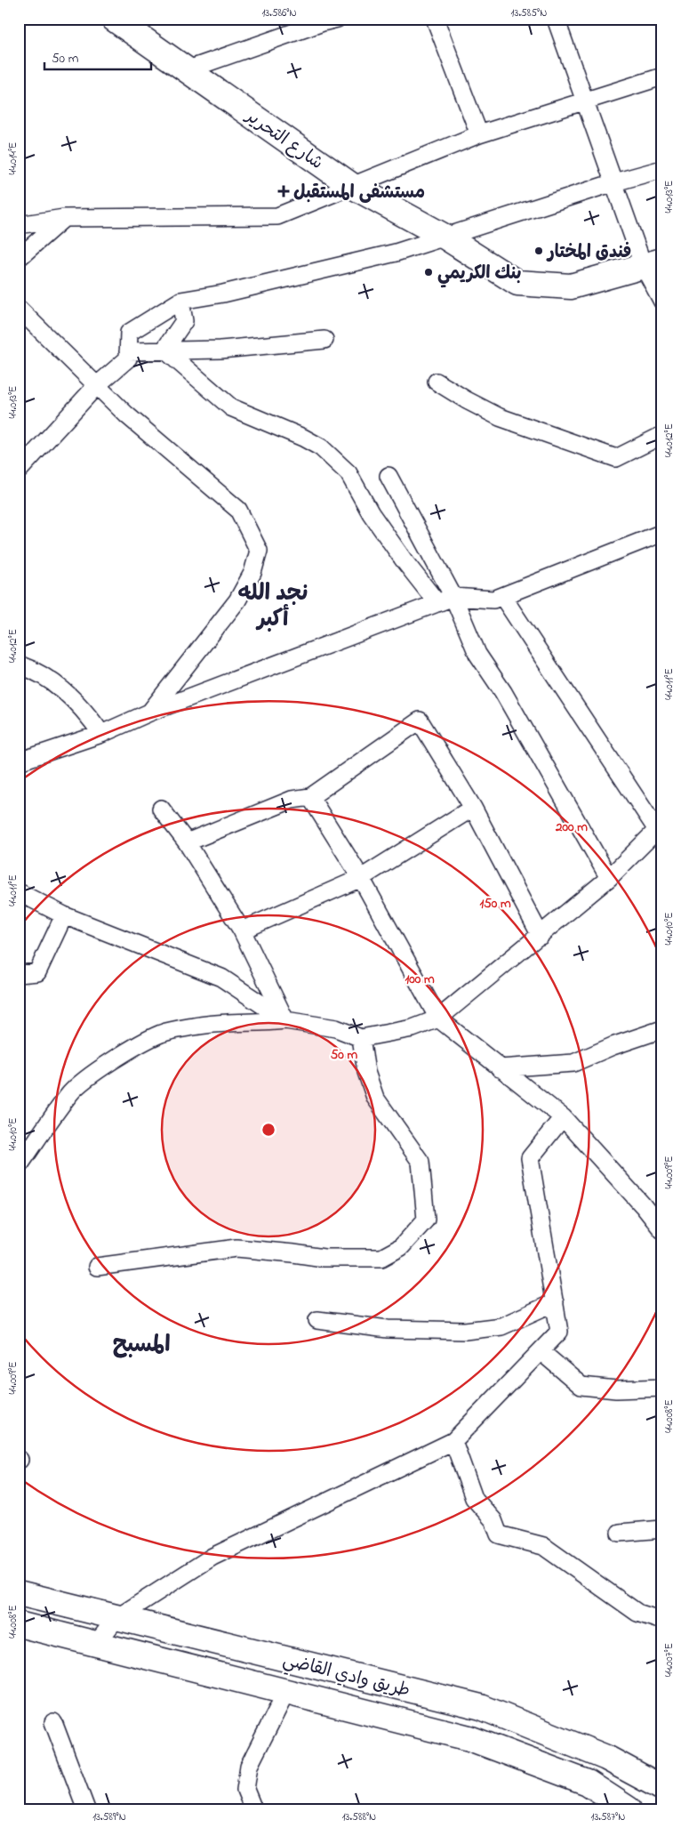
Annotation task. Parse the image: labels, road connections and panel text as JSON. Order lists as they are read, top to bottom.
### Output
{
  "streets": {
    "main road": ["شارع التحرير", "طريق وادي القاضي"]
  },
  "districts": ["نجد الله أكبر", "المسبح"],
  "places": {
    "health": ["مستشفى المستقبل"],
    "other": ["فندق المختار", "بنك الكريمي"]
  },
  "scale_bar": "50 m",
  "coordinates": [
    "13.586°N",
    "13.585°N",
    "44.014°E",
    "44.013°E",
    "44.012°E",
    "44.011°E",
    "44.010°E",
    "44.009°E",
    "44.008°E",
    "44.007°E",
    "13.589°N",
    "13.588°N",
    "13.587°N"
  ],
  "rings": [
    "200 m",
    "150 m",
    "100 m",
    "50 m"
  ]
}
